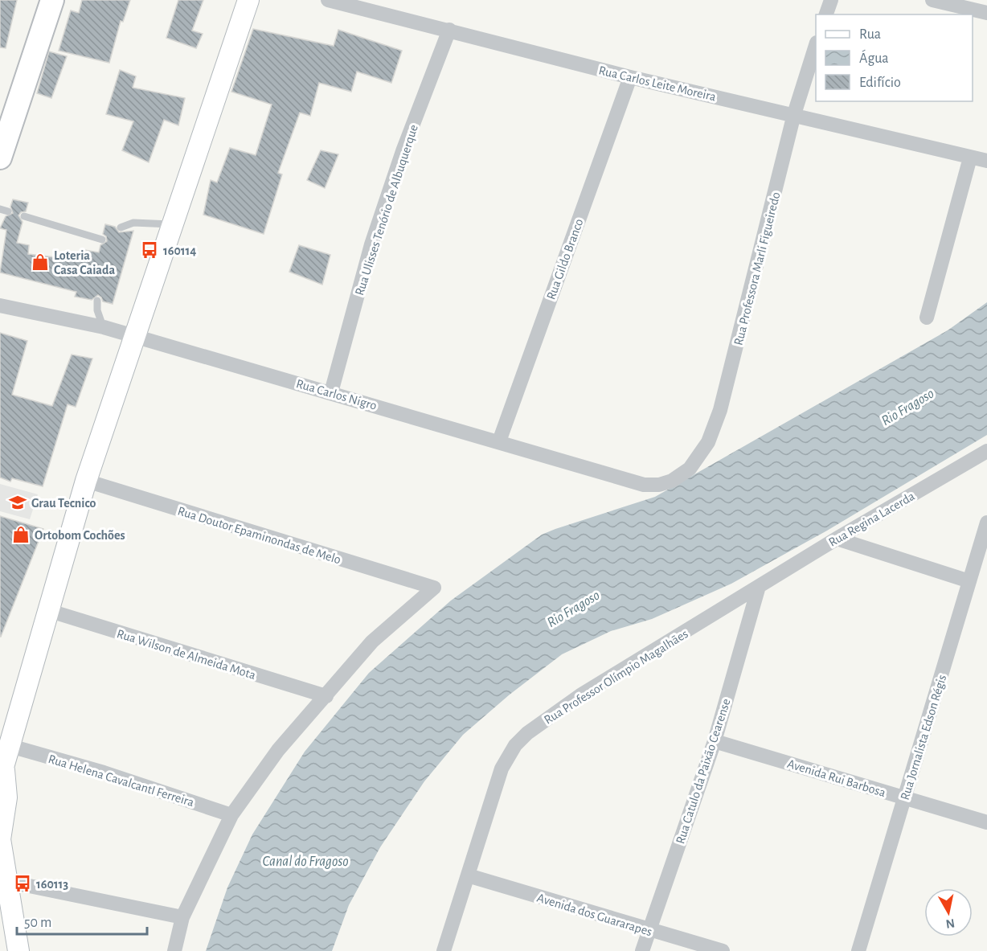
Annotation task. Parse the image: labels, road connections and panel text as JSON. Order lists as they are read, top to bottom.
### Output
{
  "streets": {
    "street": [
      "Rua Carlos Leite Moreira",
      "Rua Ulisses Tenório de Albuquerque",
      "Rua Gildo Branco",
      "Rua Professora Marli Figueiredo",
      "Rua Carlos Nigro",
      "Rua Regina Lacerda",
      "Rua Doutor Epaminondas de Melo",
      "Rua Wilson de Almeida Mota",
      "Rua Professor Olímpio Magalhães",
      "Rua Jornalista Edson Régis",
      "Rua Catulo da Paixão Cearense",
      "Avenida Rui Barbosa",
      "Rua Helena CavalcantI Ferreira",
      "Avenida dos Guararapes"
    ]
  },
  "crossings": [
    ["Rua Carlos Leite Moreira", "Rua Ulisses Tenório de Albuquerque"],
    ["Rua Carlos Leite Moreira", "Rua Gildo Branco"],
    ["Rua Carlos Leite Moreira", "Rua Professora Marli Figueiredo"],
    ["Rua Ulisses Tenório de Albuquerque", "Rua Carlos Nigro"],
    ["Rua Gildo Branco", "Rua Carlos Nigro"],
    ["Rua Professora Marli Figueiredo", "Rua Carlos Nigro"],
    ["Rua Regina Lacerda", "Rua Professor Olímpio Magalhães"],
    ["Rua Regina Lacerda", "Rua Catulo da Paixão Cearense"],
    ["Rua Doutor Epaminondas de Melo", "Rua Wilson de Almeida Mota"],
    ["Rua Professor Olímpio Magalhães", "Rua Catulo da Paixão Cearense"],
    ["Rua Professor Olímpio Magalhães", "Avenida dos Guararapes"],
    ["Rua Jornalista Edson Régis", "Avenida Rui Barbosa"],
    ["Rua Catulo da Paixão Cearense", "Avenida Rui Barbosa"],
    ["Rua Catulo da Paixão Cearense", "Avenida dos Guararapes"]
  ],
  "water": ["Rio Fragoso", "Canal do Fragoso"],
  "places": {
    "bus stop": ["160114", "160113"],
    "shop": ["Loteria Casa Caiada", "Ortobom Cochões"],
    "school or university": ["Grau Tecnico"]
  },
  "legend": ["Rua", "Água", "Edifício"],
  "scale_bar": "50 m",
  "north": "bottom"
}
